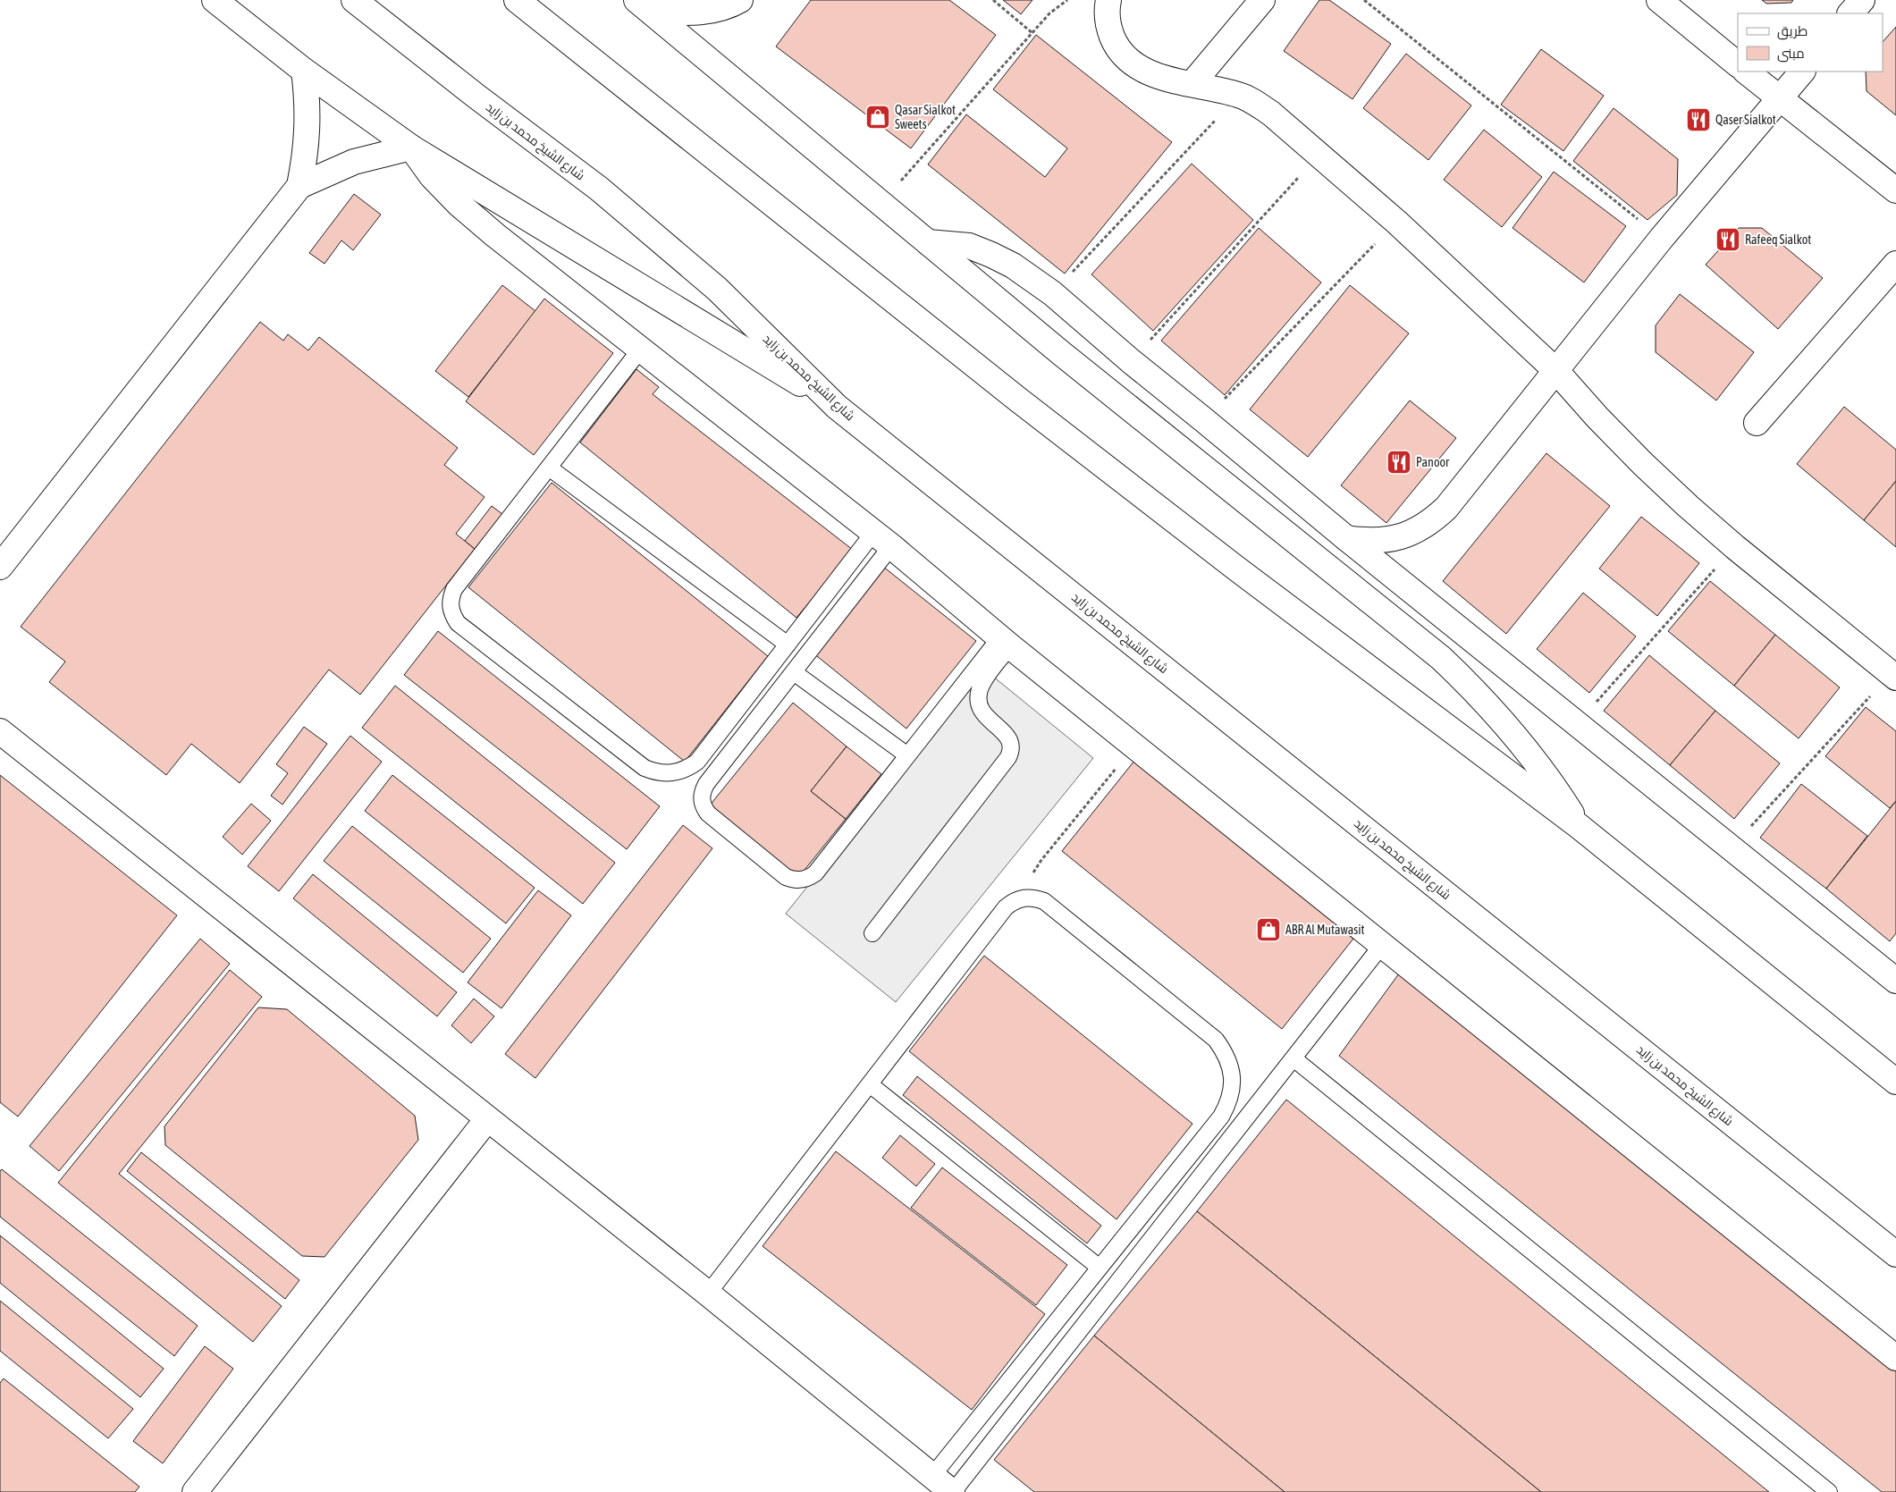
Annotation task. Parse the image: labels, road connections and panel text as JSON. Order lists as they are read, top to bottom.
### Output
{
  "streets": {
    "main road": ["شارع الشيخ محمد بن زايد"]
  },
  "places": {
    "shop": ["Qasar Sialkot Sweets", "ABR Al Mutawasit"],
    "restaurant": ["Qaser Sialkot", "Rafeeq Sialkot", "Panoor"]
  },
  "legend": ["طريق", "مبنى"]
}
